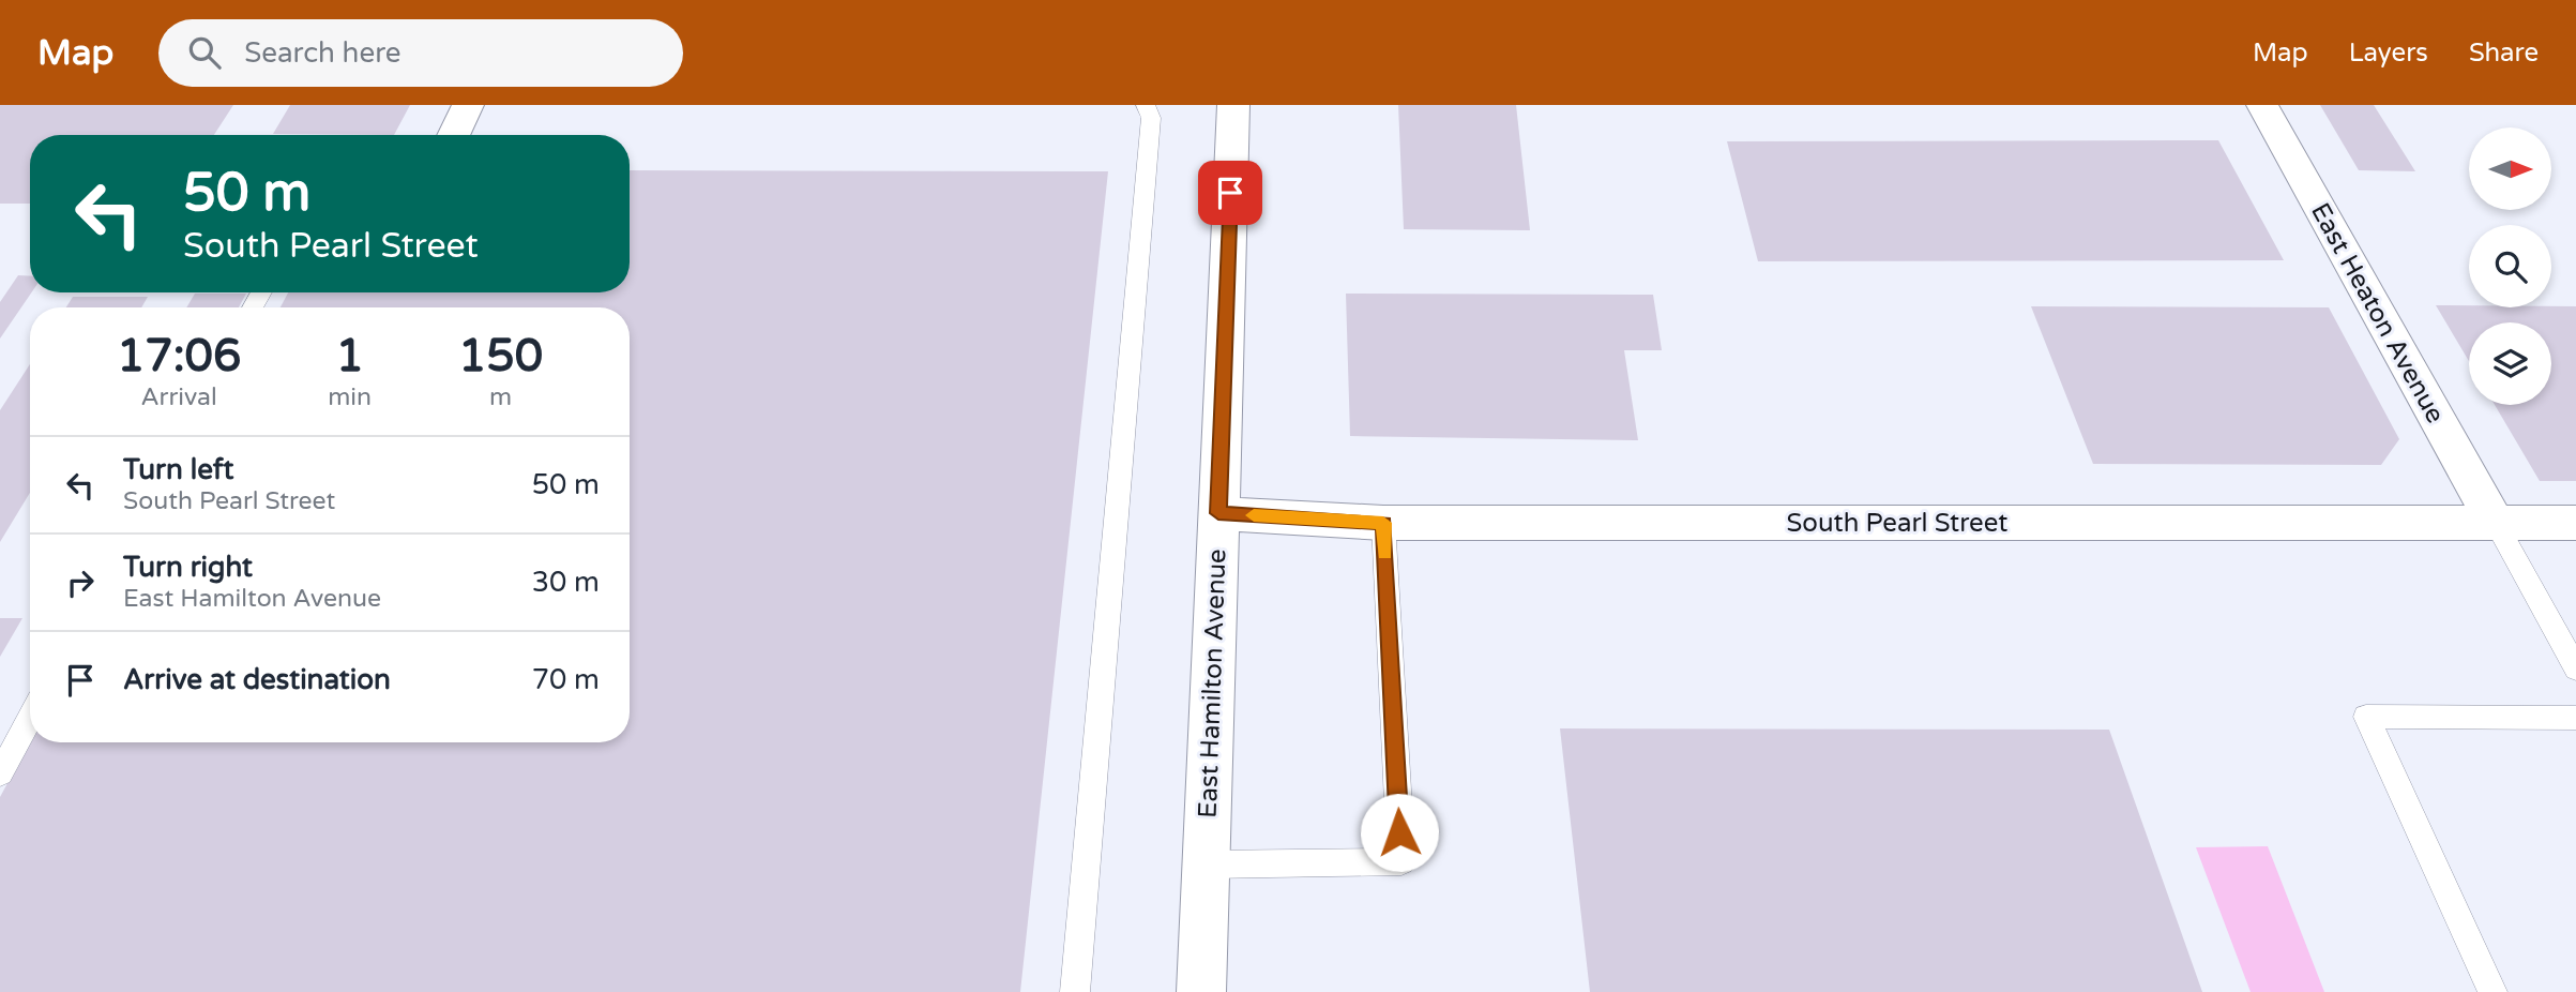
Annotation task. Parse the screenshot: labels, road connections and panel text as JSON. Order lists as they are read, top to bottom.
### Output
{
  "streets": {
    "street": ["East Heaton Avenue", "South Pearl Street", "East Hamilton Avenue"]
  },
  "crossings": [
    ["East Heaton Avenue", "South Pearl Street"],
    ["South Pearl Street", "East Hamilton Avenue"]
  ],
  "north": "right",
  "page": {
    "header": "Map",
    "search": "Search here",
    "nav": ["Map", "Layers", "Share"],
    "turn": ["50 m", "South Pearl Street"],
    "eta": [
      "17:06",
      "Arrival",
      "1",
      "min",
      "150",
      "m"
    ],
    "list": [
      {
        "name": "Turn left",
        "note": "South Pearl Street",
        "value": "50 m"
      },
      {
        "name": "Turn right",
        "note": "East Hamilton Avenue",
        "value": "30 m"
      },
      {
        "name": "Arrive at destination",
        "value": "70 m"
      }
    ]
  }
}
